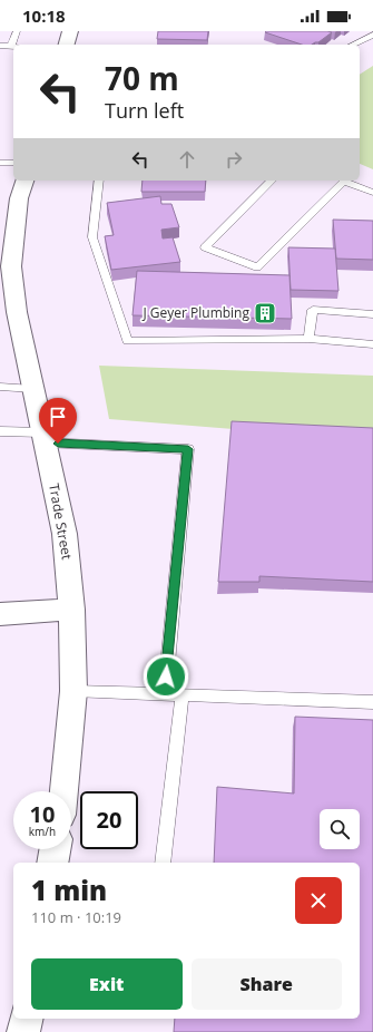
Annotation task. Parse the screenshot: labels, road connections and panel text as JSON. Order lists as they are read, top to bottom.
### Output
{
  "streets": {
    "street": ["Trade Street"]
  },
  "places": {
    "building": ["J Geyer Plumbing"]
  },
  "page": {
    "status": "10:18",
    "turn": ["70 m", "Turn left"],
    "speed": "10 km/h",
    "limit": "20",
    "heading": ["1 min", "110 m · 10:19"],
    "buttons": ["Exit", "Share"]
  }
}
